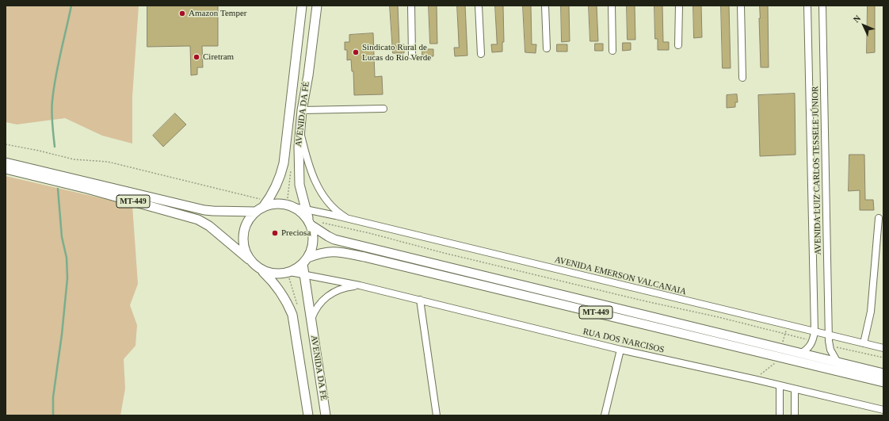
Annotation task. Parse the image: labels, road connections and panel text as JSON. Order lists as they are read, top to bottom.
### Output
{
  "streets": {
    "main road": ["AVENIDA DA FÉ", "MT-449"],
    "street": ["AVENIDA LUIZ CARLOS TESSELE JÚNIOR", "AVENIDA EMERSON VALCANAIA", "RUA DOS NARCISOS"]
  },
  "crossings": [
    ["AVENIDA DA FÉ", "MT-449"],
    ["AVENIDA DA FÉ", "RUA DOS NARCISOS"],
    ["AVENIDA LUIZ CARLOS TESSELE JÚNIOR", "AVENIDA EMERSON VALCANAIA"],
    ["MT-449", "RUA DOS NARCISOS"]
  ],
  "places": [
    "Amazon Temper",
    "Sindicato Rural de Lucas do Rio Verde",
    "Ciretram",
    "Preciosa"
  ],
  "north": "top left"
}
